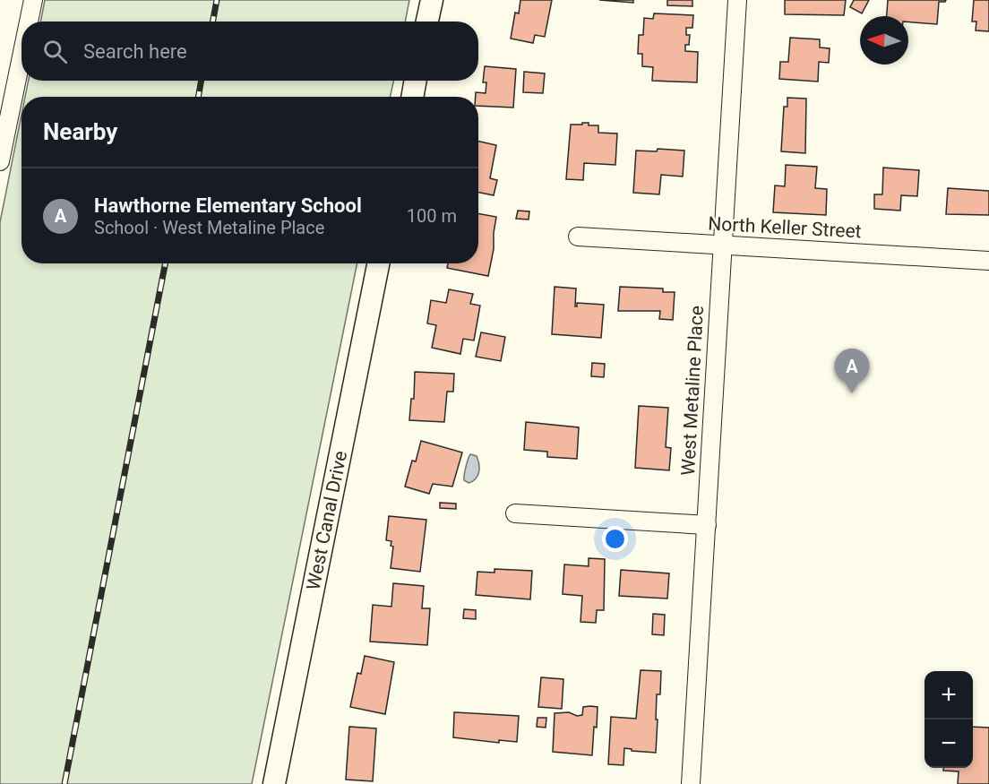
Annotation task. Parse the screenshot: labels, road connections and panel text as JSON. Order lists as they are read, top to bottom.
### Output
{
  "streets": {
    "street": ["North Keller Street", "West Metaline Place", "West Canal Drive"]
  },
  "crossings": [
    ["North Keller Street", "West Metaline Place"]
  ],
  "north": "left",
  "page": {
    "search": "Search here",
    "heading": "Nearby",
    "list": [
      {
        "mark": "A",
        "name": "Hawthorne Elementary School",
        "note": "School · West Metaline Place",
        "value": "100 m"
      }
    ],
    "pins": "A",
    "map_buttons": ["+", "−"]
  }
}
